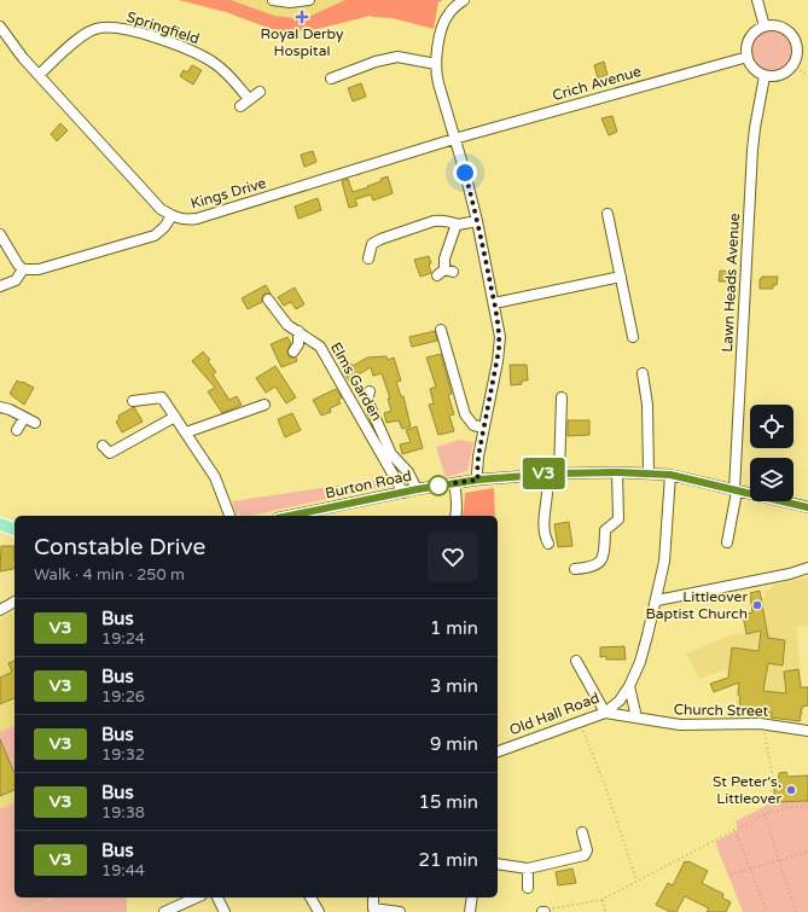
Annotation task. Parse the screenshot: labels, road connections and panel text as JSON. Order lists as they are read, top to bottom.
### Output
{
  "streets": {
    "street": [
      "Springfield",
      "Crich Avenue",
      "Kings Drive",
      "Lawn Heads Avenue",
      "Elms Garden",
      "Burton Road",
      "Church Street",
      "Old Hall Road"
    ]
  },
  "crossings": [
    ["Springfield", "Kings Drive"],
    ["Crich Avenue", "Kings Drive"],
    ["Crich Avenue", "Lawn Heads Avenue"],
    ["Lawn Heads Avenue", "Burton Road"],
    ["Elms Garden", "Burton Road"],
    ["Burton Road", "Old Hall Road"],
    ["Church Street", "Old Hall Road"]
  ],
  "places": {
    "health": ["Royal Derby Hospital"],
    "other": ["Littleover Baptist Church", "St Peter's, Littleover"]
  },
  "lines": ["bus line V3"],
  "page": {
    "on_map": "V3",
    "heading": ["Constable Drive", "Walk · 4 min · 250 m"],
    "list": [
      {
        "mark": "V3",
        "name": "Bus",
        "note": "19:24",
        "value": "1 min"
      },
      {
        "mark": "V3",
        "name": "Bus",
        "note": "19:26",
        "value": "3 min"
      },
      {
        "mark": "V3",
        "name": "Bus",
        "note": "19:32",
        "value": "9 min"
      },
      {
        "mark": "V3",
        "name": "Bus",
        "note": "19:38",
        "value": "15 min"
      },
      {
        "mark": "V3",
        "name": "Bus",
        "note": "19:44",
        "value": "21 min"
      }
    ]
  }
}
